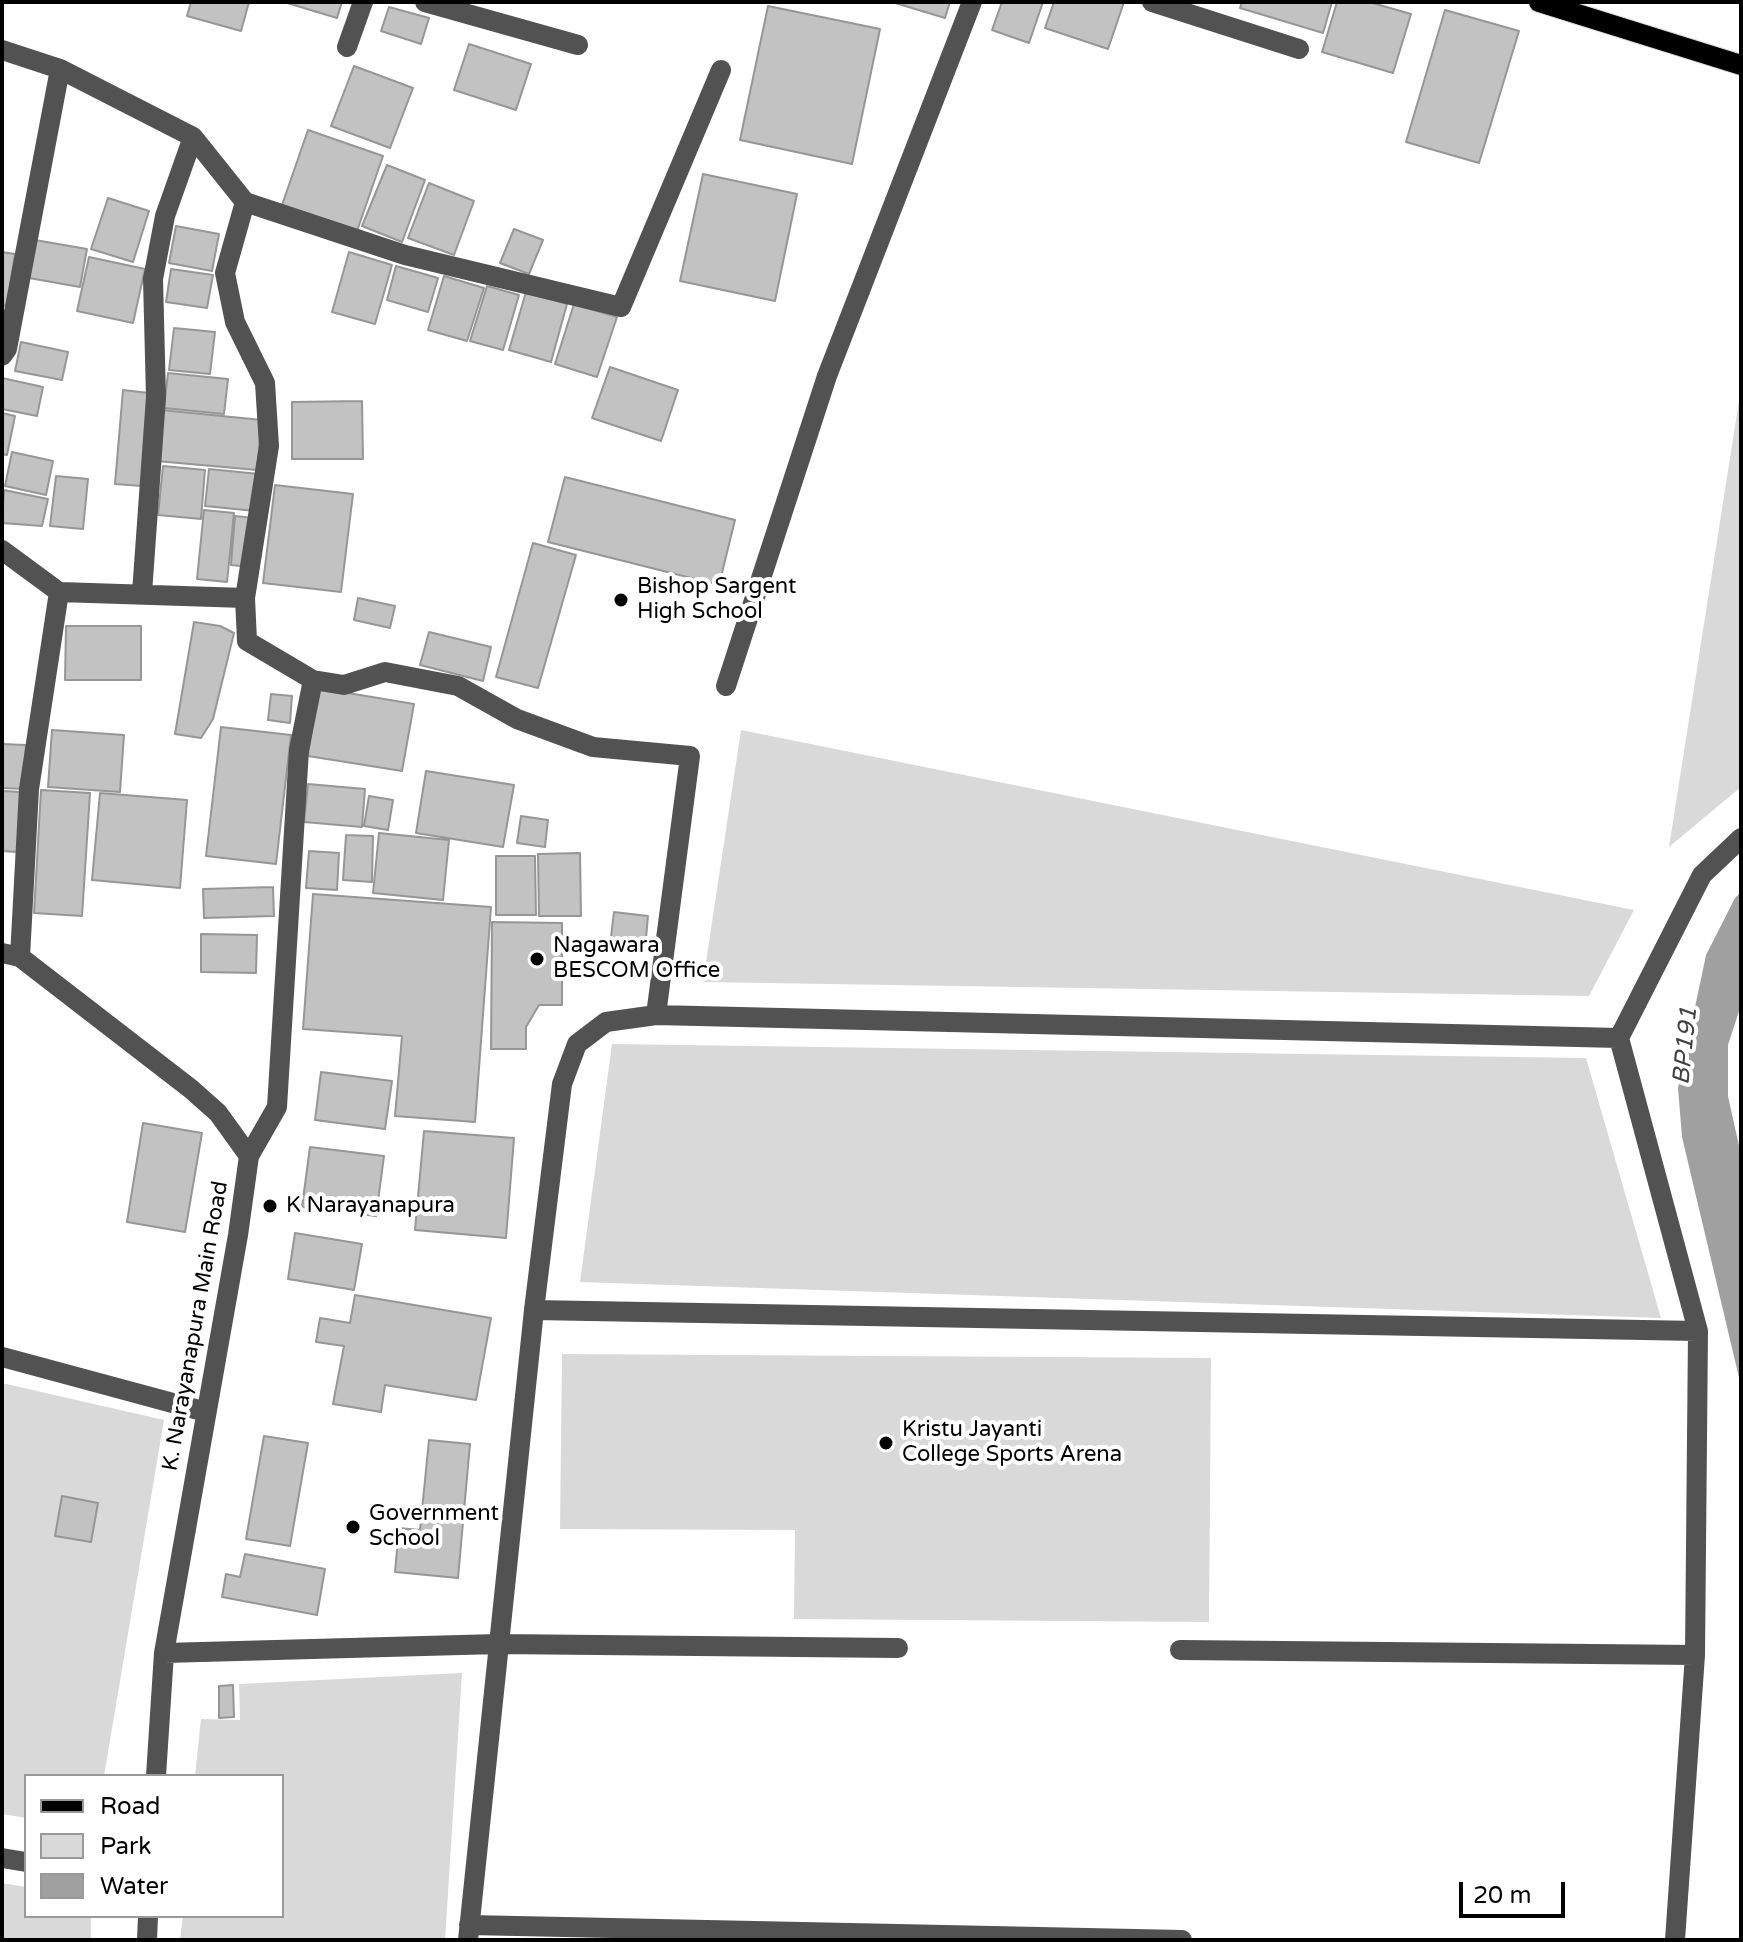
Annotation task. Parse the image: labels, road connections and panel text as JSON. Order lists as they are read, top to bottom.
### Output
{
  "streets": {
    "street": ["K. Narayanapura Main Road"]
  },
  "water": ["BP191"],
  "places": [
    "Bishop Sargent High School",
    "Nagawara BESCOM Office",
    "K Narayanapura",
    "Kristu Jayanti College Sports Arena",
    "Government School"
  ],
  "legend": ["Road", "Park", "Water"],
  "scale_bar": "20 m"
}
